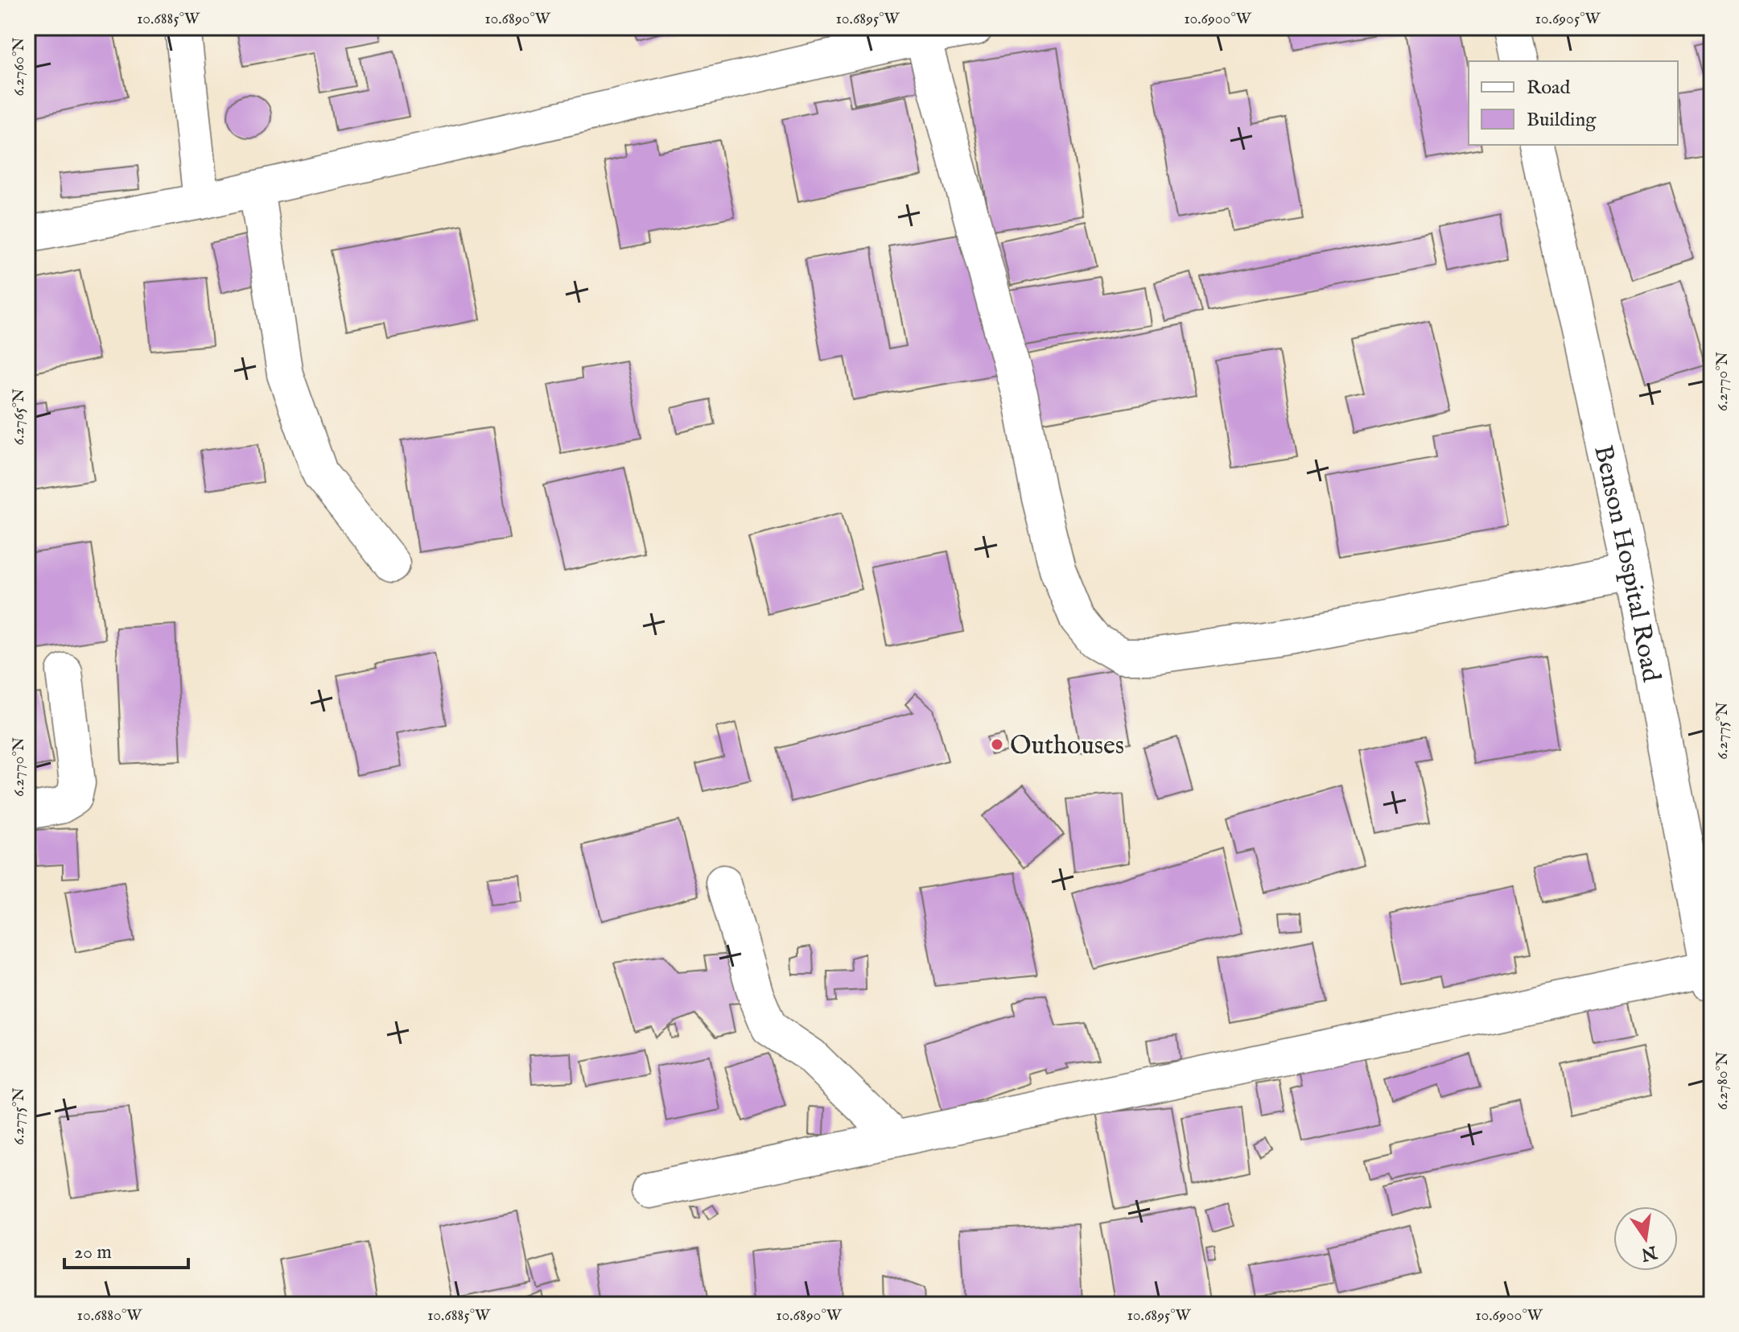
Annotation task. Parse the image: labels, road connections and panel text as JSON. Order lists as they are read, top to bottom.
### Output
{
  "streets": {
    "street": ["Benson Hospital Road"]
  },
  "places": ["Outhouses"],
  "legend": ["Road", "Building"],
  "scale_bar": "20 m",
  "north": "bottom",
  "coordinates": [
    "10.6885°W",
    "10.6890°W",
    "10.6895°W",
    "10.6900°W",
    "10.6905°W",
    "6.2760°N",
    "6.2770°N",
    "6.2765°N",
    "6.2775°N",
    "6.2780°N",
    "10.6880°W"
  ]
}
